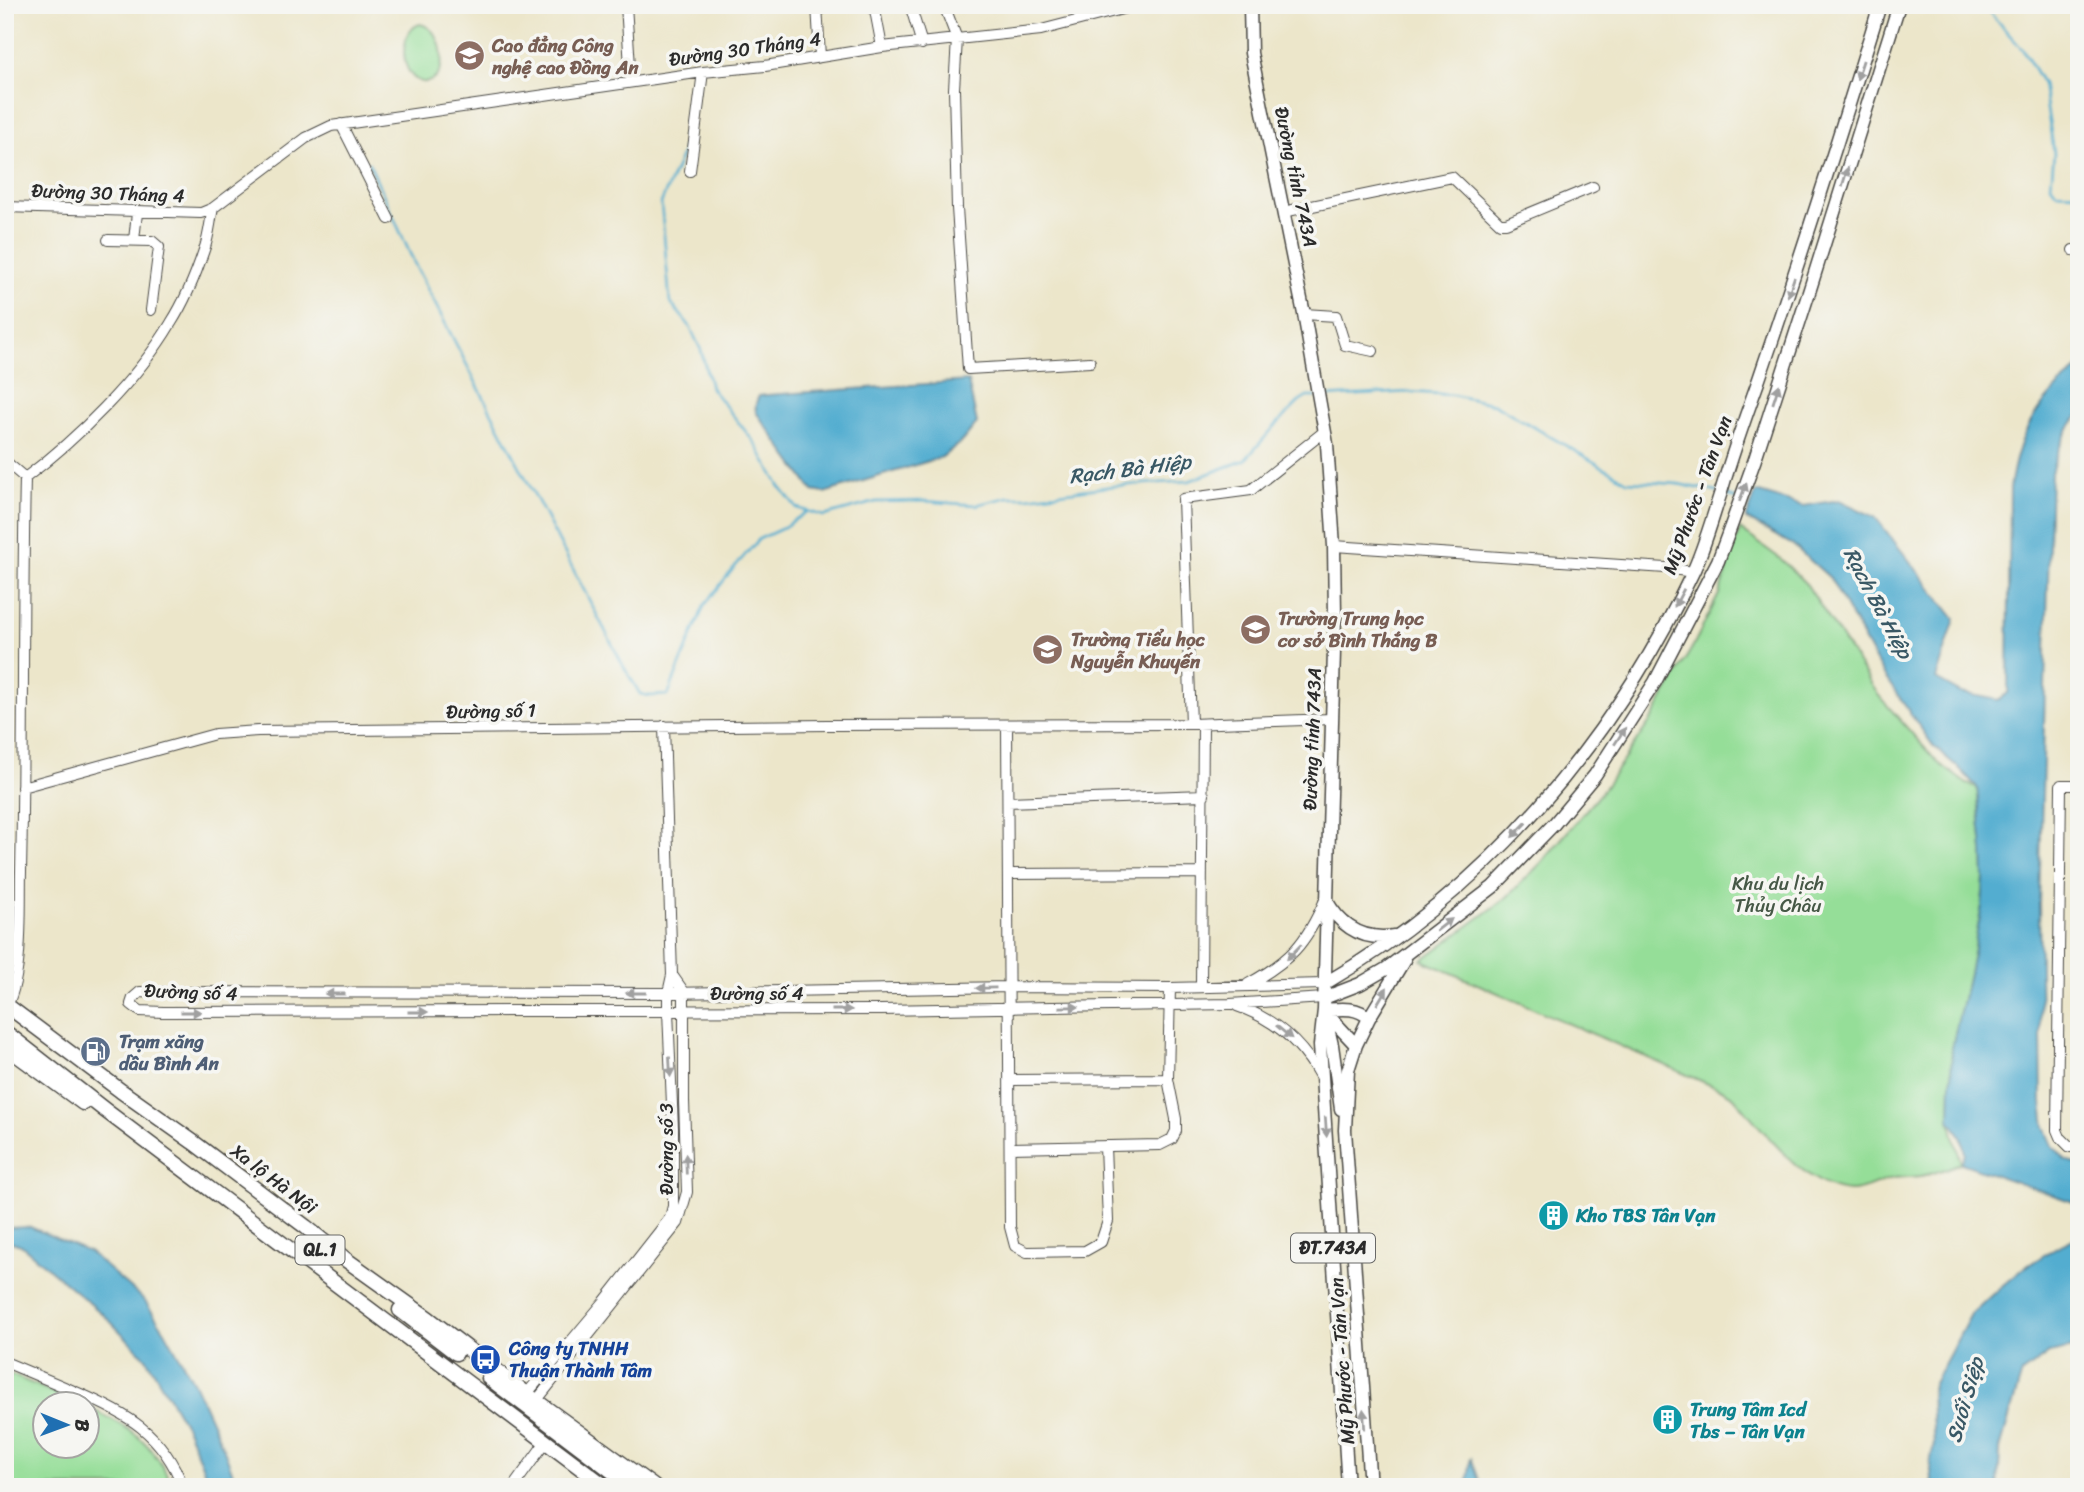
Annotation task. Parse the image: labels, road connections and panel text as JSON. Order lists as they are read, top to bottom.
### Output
{
  "streets": {
    "highway": ["Xa lộ Hà Nội", "QL.1"],
    "main road": ["Đường tỉnh 743A", "Mỹ Phước - Tân Vạn", "ĐT.743A"],
    "street": [
      "Đường 30 Tháng 4",
      "Đường số 1",
      "Đường số 4",
      "Đường số 3"
    ]
  },
  "crossings": [
    ["Đường tỉnh 743A", "Mỹ Phước - Tân Vạn"],
    ["Đường tỉnh 743A", "Đường số 1"],
    ["Đường tỉnh 743A", "Đường số 4"],
    ["Mỹ Phước - Tân Vạn", "Đường số 4"],
    ["Mỹ Phước - Tân Vạn", "ĐT.743A"],
    ["Đường số 1", "Đường số 3"],
    ["Đường số 4", "Đường số 3"],
    ["Đường số 4", "ĐT.743A"],
    ["Đường số 3", "Xa lộ Hà Nội"]
  ],
  "water": ["Rạch Bà Hiệp", "Suối Siệp"],
  "parks": ["Khu du lịch Thủy Châu"],
  "places": {
    "school or university": ["Cao đẳng Công nghệ cao Đồng An", "Trường Trung học cơ sở Bình Thắng B", "Trường Tiểu học Nguyễn Khuyến"],
    "fuel station": ["Trạm xăng dầu Bình An"],
    "building": ["Kho TBS Tân Vạn", "Trung Tâm Icd Tbs – Tân Vạn"],
    "bus stop": ["Công ty TNHH Thuận Thành Tâm"]
  },
  "north": "right"
}
